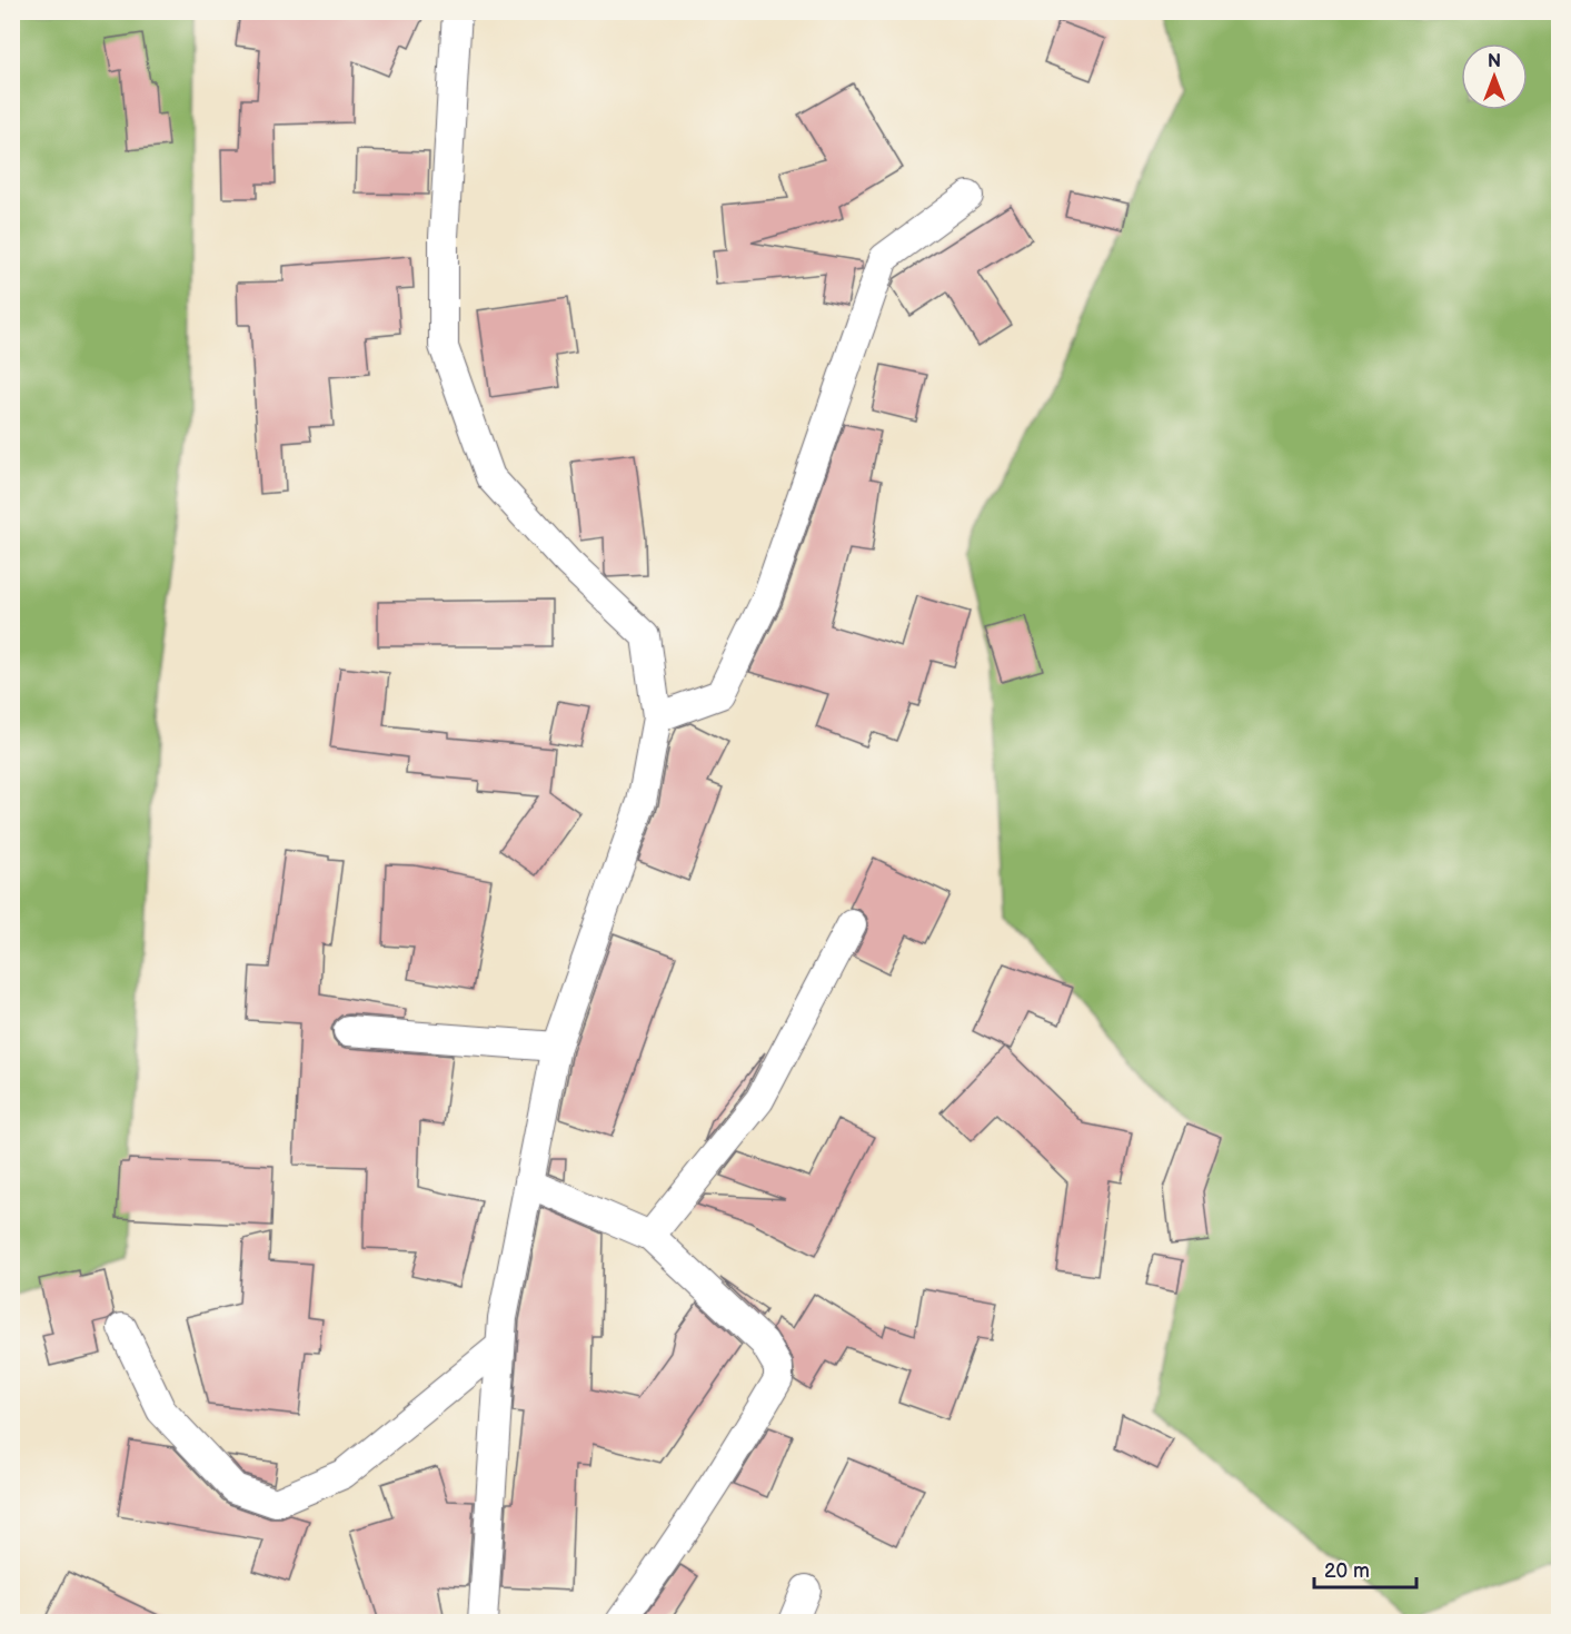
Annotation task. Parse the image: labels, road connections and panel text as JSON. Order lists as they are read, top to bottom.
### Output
{
  "scale_bar": "20 m",
  "north": "top"
}
